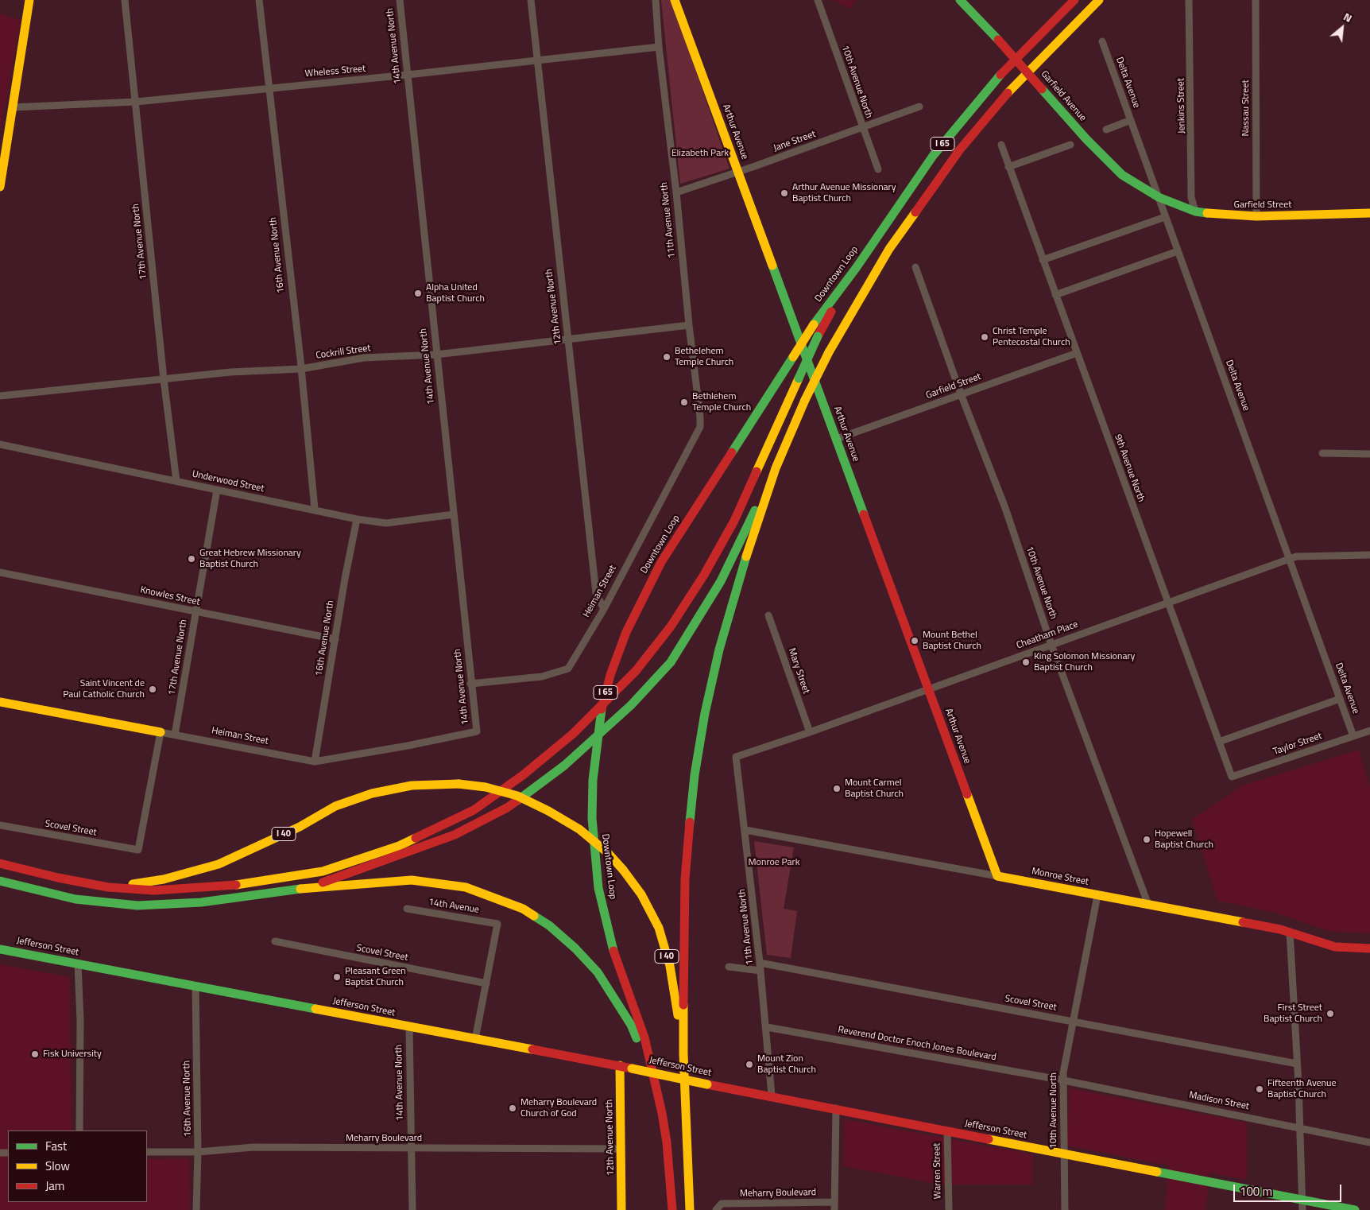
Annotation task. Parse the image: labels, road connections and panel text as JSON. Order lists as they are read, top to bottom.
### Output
{
  "streets": {
    "main road": [
      "Garfield Avenue",
      "Arthur Avenue",
      "I 65",
      "Garfield Street",
      "Downtown Loop",
      "12th Avenue North",
      "Heiman Street",
      "I 40",
      "Monroe Street",
      "Jefferson Street"
    ],
    "street": [
      "14th Avenue North",
      "Wheless Street",
      "10th Avenue North",
      "Delta Avenue",
      "Jenkins Street",
      "Nassau Street",
      "Jane Street",
      "11th Avenue North",
      "17th Avenue North",
      "16th Avenue North",
      "Cockrill Street",
      "9th Avenue North",
      "Underwood Street",
      "Knowles Street",
      "Cheatham Place",
      "Mary Street",
      "Taylor Street",
      "Scovel Street",
      "14th Avenue",
      "Reverend Doctor Enoch Jones Boulevard",
      "Madison Street",
      "Meharry Boulevard",
      "Warren Street"
    ]
  },
  "crossings": [
    ["14th Avenue North", "Wheless Street"],
    ["14th Avenue North", "Cockrill Street"],
    ["14th Avenue North", "Underwood Street"],
    ["14th Avenue North", "Heiman Street"],
    ["14th Avenue North", "Jefferson Street"],
    ["14th Avenue North", "Meharry Boulevard"],
    ["Wheless Street", "11th Avenue North"],
    ["Wheless Street", "17th Avenue North"],
    ["Wheless Street", "16th Avenue North"],
    ["Wheless Street", "12th Avenue North"],
    ["10th Avenue North", "Jane Street"],
    ["10th Avenue North", "Garfield Street"],
    ["10th Avenue North", "Cheatham Place"],
    ["10th Avenue North", "Scovel Street"],
    ["10th Avenue North", "Monroe Street"],
    ["10th Avenue North", "Jefferson Street"],
    ["10th Avenue North", "Reverend Doctor Enoch Jones Boulevard"],
    ["10th Avenue North", "Madison Street"],
    ["Delta Avenue", "Garfield Avenue"],
    ["Delta Avenue", "Garfield Street"],
    ["Delta Avenue", "Cheatham Place"],
    ["Delta Avenue", "Taylor Street"],
    ["Garfield Avenue", "Garfield Street"],
    ["Jenkins Street", "Garfield Street"],
    ["Nassau Street", "Garfield Street"],
    ["Arthur Avenue", "Jane Street"],
    ["Arthur Avenue", "Garfield Street"],
    ["Arthur Avenue", "Cheatham Place"],
    ["Arthur Avenue", "Monroe Street"],
    ["Jane Street", "11th Avenue North"],
    ["I 65", "I 40"],
    ["Garfield Street", "9th Avenue North"],
    ["11th Avenue North", "Cockrill Street"],
    ["11th Avenue North", "Heiman Street"],
    ["11th Avenue North", "Cheatham Place"],
    ["11th Avenue North", "Scovel Street"],
    ["11th Avenue North", "Monroe Street"],
    ["11th Avenue North", "Jefferson Street"],
    ["11th Avenue North", "Reverend Doctor Enoch Jones Boulevard"],
    ["17th Avenue North", "Cockrill Street"],
    ["17th Avenue North", "Underwood Street"],
    ["17th Avenue North", "Heiman Street"],
    ["17th Avenue North", "Knowles Street"],
    ["16th Avenue North", "Cockrill Street"],
    ["16th Avenue North", "Underwood Street"],
    ["16th Avenue North", "Heiman Street"],
    ["16th Avenue North", "Knowles Street"],
    ["16th Avenue North", "Jefferson Street"],
    ["16th Avenue North", "Meharry Boulevard"],
    ["12th Avenue North", "Cockrill Street"],
    ["12th Avenue North", "Heiman Street"],
    ["12th Avenue North", "Jefferson Street"],
    ["12th Avenue North", "Meharry Boulevard"],
    ["9th Avenue North", "Cheatham Place"],
    ["9th Avenue North", "Taylor Street"],
    ["Heiman Street", "Scovel Street"],
    ["Cheatham Place", "Mary Street"],
    ["Scovel Street", "14th Avenue"],
    ["Jefferson Street", "Warren Street"],
    ["Reverend Doctor Enoch Jones Boulevard", "Madison Street"]
  ],
  "parks": ["Elizabeth Park", "Monroe Park"],
  "places": [
    "Arthur Avenue Missionary Baptist Church",
    "Alpha United Baptist Church",
    "Christ Temple Pentecostal Church",
    "Bethelehem Temple Church",
    "Bethlehem Temple Church",
    "Great Hebrew Missionary Baptist Church",
    "Mount Bethel Baptist Church",
    "King Solomon Missionary Baptist Church",
    "Saint Vincent de Paul Catholic Church",
    "Mount Carmel Baptist Church",
    "Hopewell Baptist Church",
    "Pleasant Green Baptist Church",
    "First Street Baptist Church",
    "Fisk University",
    "Mount Zion Baptist Church",
    "Fifteenth Avenue Baptist Church",
    "Meharry Boulevard Church of God"
  ],
  "legend": ["Fast", "Slow", "Jam"],
  "scale_bar": "100 m",
  "north": "top right"
}
